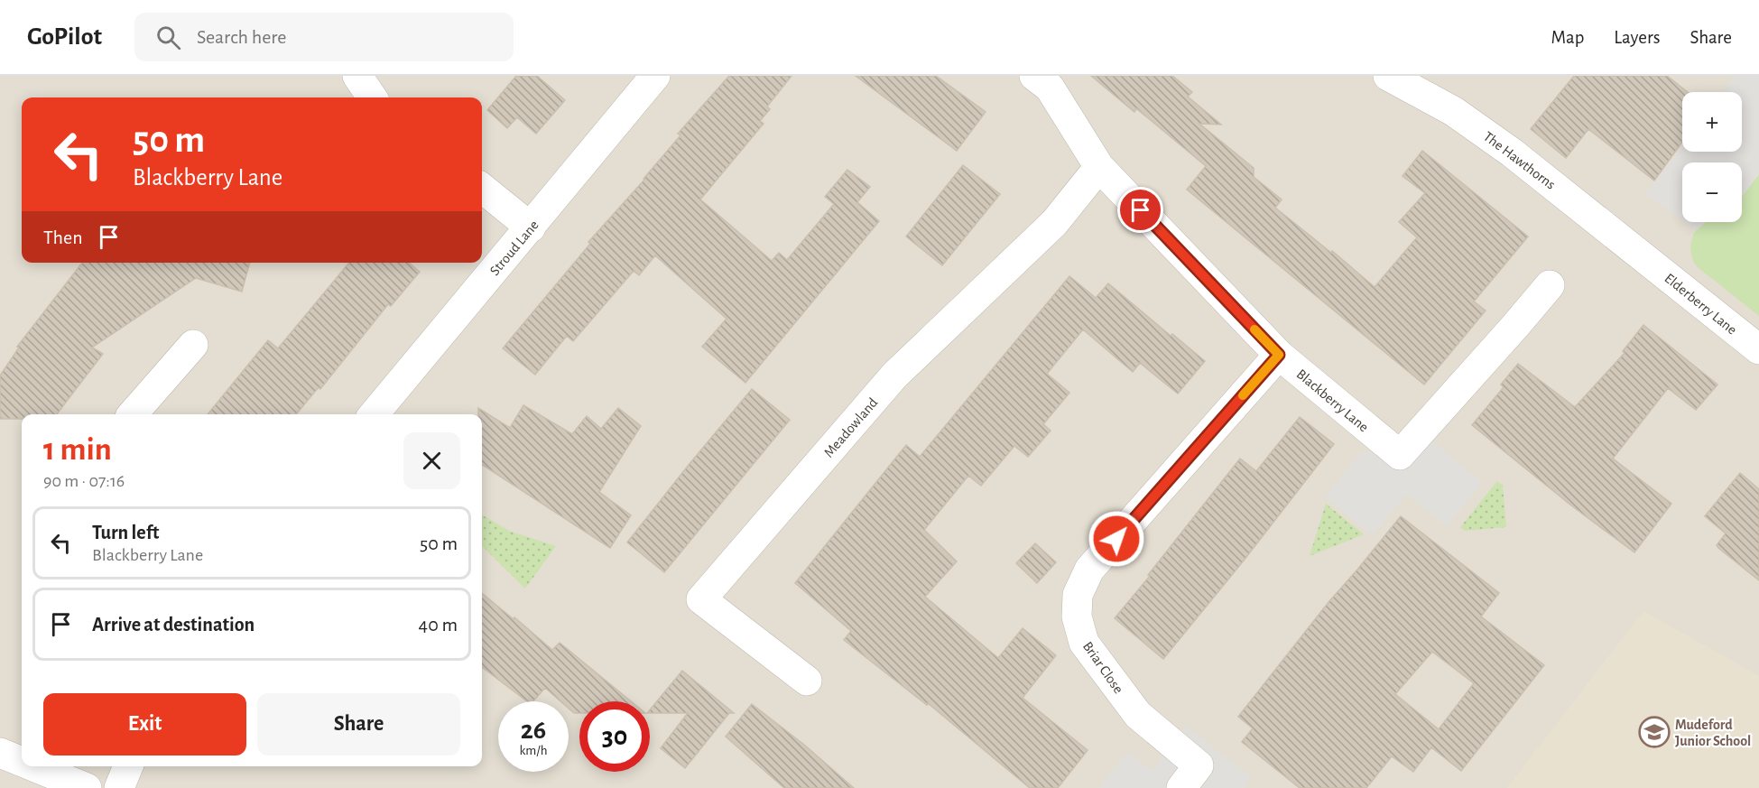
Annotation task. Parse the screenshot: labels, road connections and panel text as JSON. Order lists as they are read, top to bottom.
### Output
{
  "streets": {
    "street": [
      "The Hawthorns",
      "Stroud Lane",
      "Elderberry Lane",
      "Blackberry Lane",
      "Meadowland",
      "Briar Close"
    ]
  },
  "crossings": [
    ["The Hawthorns", "Elderberry Lane"],
    ["Blackberry Lane", "Meadowland"],
    ["Blackberry Lane", "Briar Close"]
  ],
  "places": {
    "school or university": ["Mudeford Junior School"]
  },
  "page": {
    "header": "GoPilot",
    "search": "Search here",
    "nav": ["Map", "Layers", "Share"],
    "map_buttons": ["+", "−"],
    "turn": ["50 m", "Blackberry Lane"],
    "then": "Then",
    "heading": ["1 min", "90 m · 07:16"],
    "list": [
      {
        "name": "Turn left",
        "note": "Blackberry Lane",
        "value": "50 m"
      },
      {
        "name": "Arrive at destination",
        "value": "40 m"
      }
    ],
    "buttons": ["Exit", "Share"],
    "speed": "26 km/h",
    "limit": "30"
  }
}
